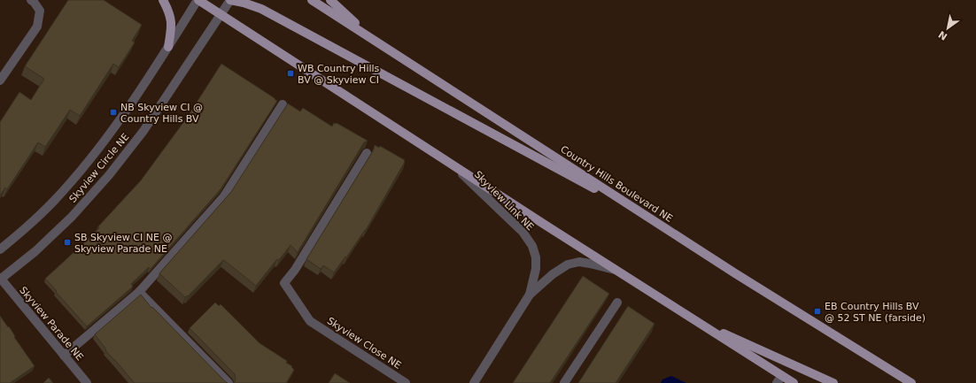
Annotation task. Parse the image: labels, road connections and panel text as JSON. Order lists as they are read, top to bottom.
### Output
{
  "streets": {
    "main road": ["Country Hills Boulevard NE"],
    "street": [
      "Skyview Circle NE",
      "Skyview Link NE",
      "Skyview Parade NE",
      "Skyview Close NE"
    ]
  },
  "crossings": [
    ["Skyview Circle NE", "Skyview Parade NE"]
  ],
  "places": {
    "transit": [
      "WB Country Hills BV @ Skyview CI",
      "NB Skyview CI @ Country Hills BV",
      "SB Skyview CI NE @ Skyview Parade NE",
      "EB Country Hills BV @ 52 ST NE (farside)"
    ]
  },
  "north": "bottom left"
}
